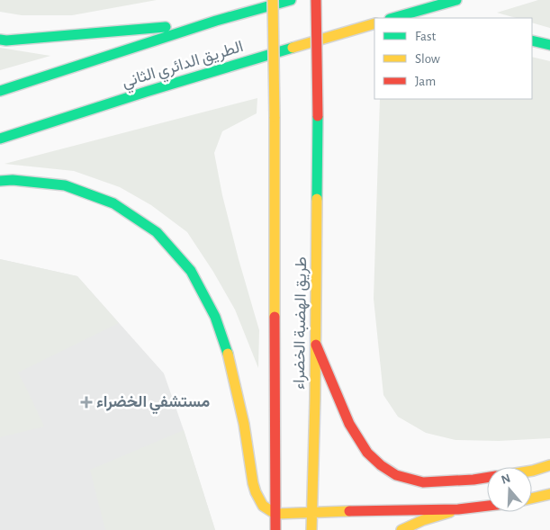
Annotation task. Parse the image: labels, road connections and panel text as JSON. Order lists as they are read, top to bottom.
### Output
{
  "streets": {
    "main road": ["الطريق الدائري الثاني", "طريق الهضبة الخضراء"]
  },
  "places": {
    "health": ["مستشفي الخضراء"]
  },
  "legend": ["Fast", "Slow", "Jam"],
  "north": "top"
}
